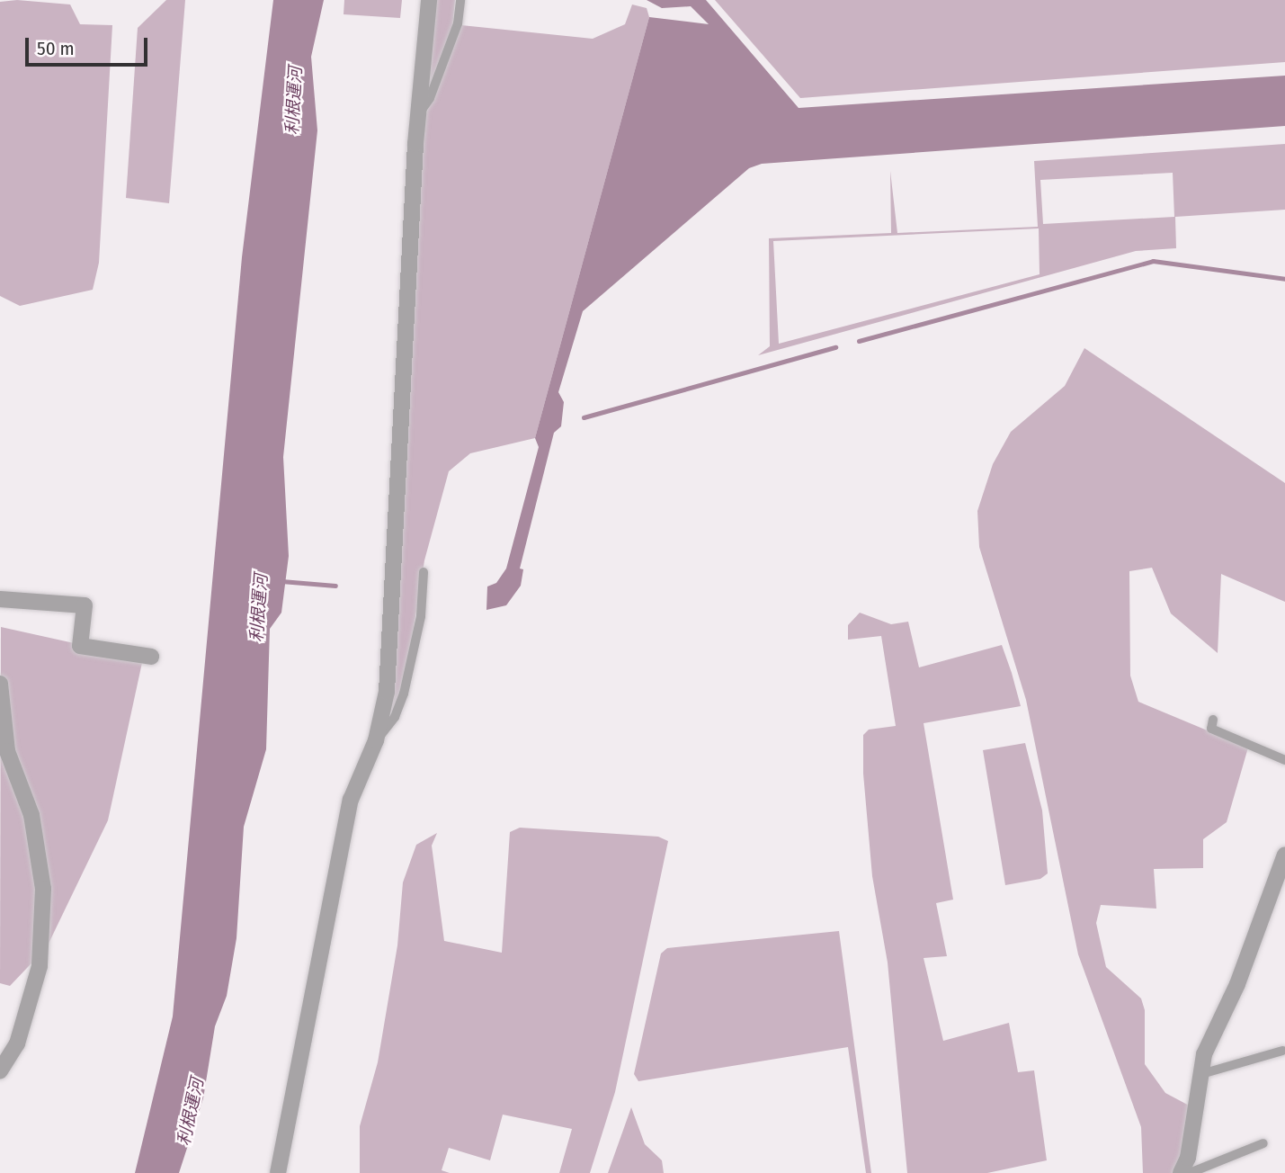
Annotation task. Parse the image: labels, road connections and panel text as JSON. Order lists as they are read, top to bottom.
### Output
{
  "water": ["利根運河"],
  "scale_bar": "50 m"
}
